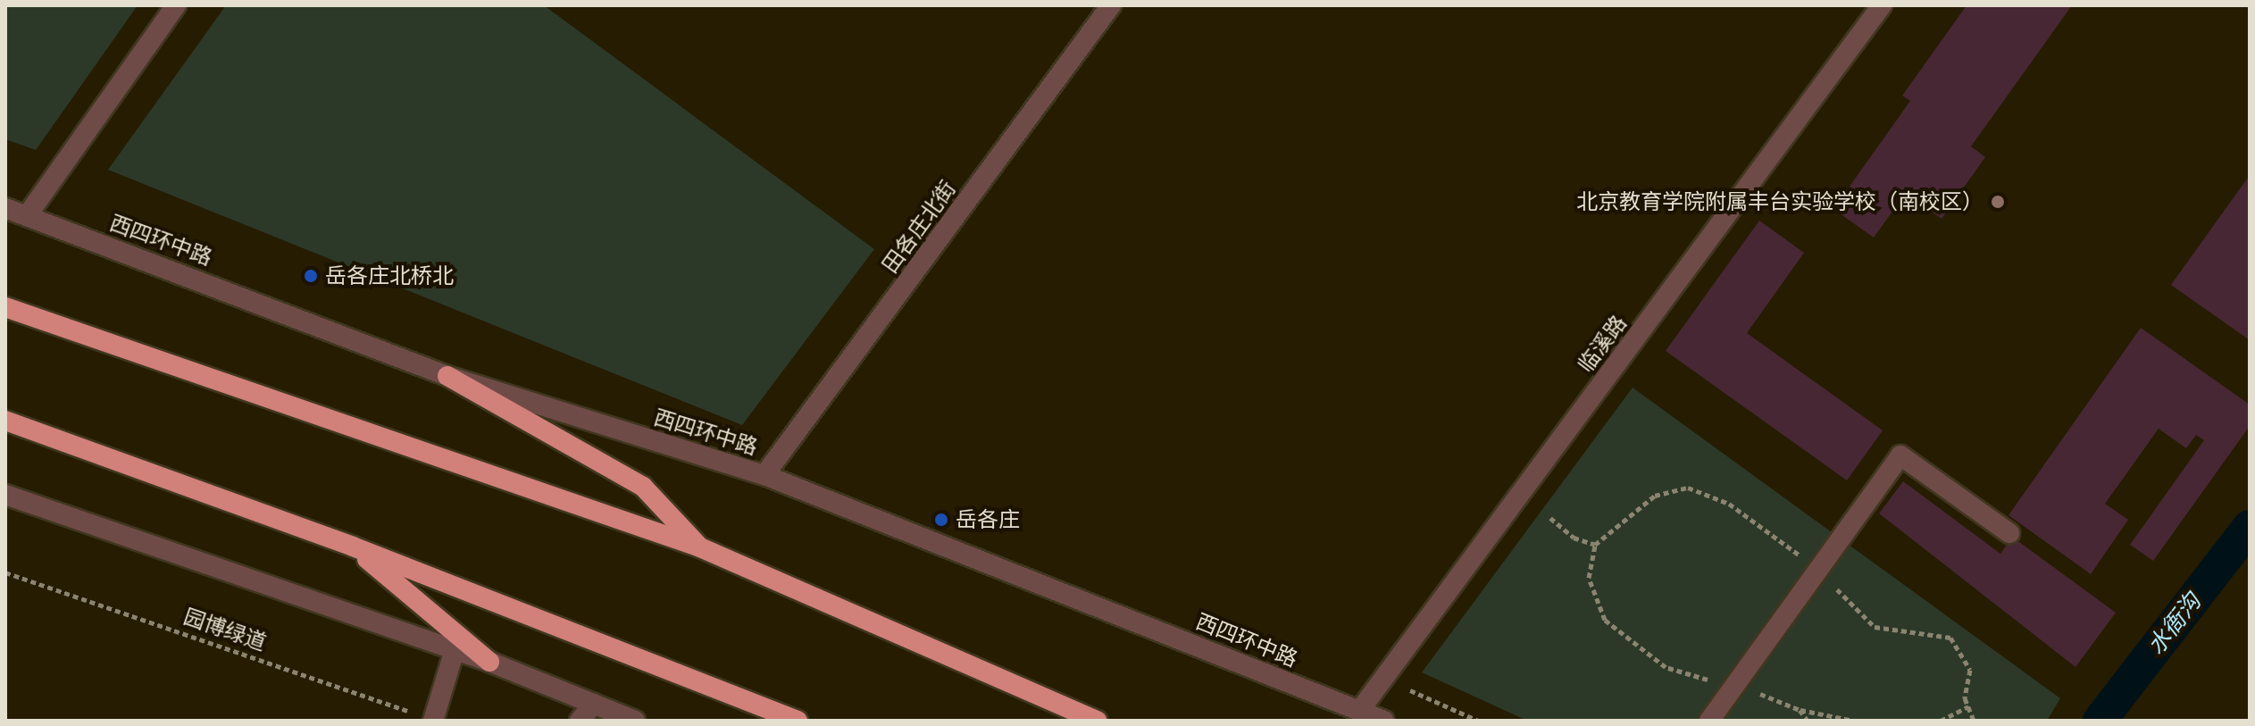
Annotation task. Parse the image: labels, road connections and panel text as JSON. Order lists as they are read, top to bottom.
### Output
{
  "streets": {
    "street": ["田各庄北街", "西四环中路", "临溪路"],
    "path": ["园博绿道"]
  },
  "crossings": [
    ["田各庄北街", "西四环中路"],
    ["西四环中路", "临溪路"]
  ],
  "water": ["水衙沟"],
  "places": ["北京教育学院附属丰台实验学校（南校区）", "岳各庄北桥北", "岳各庄"]
}
